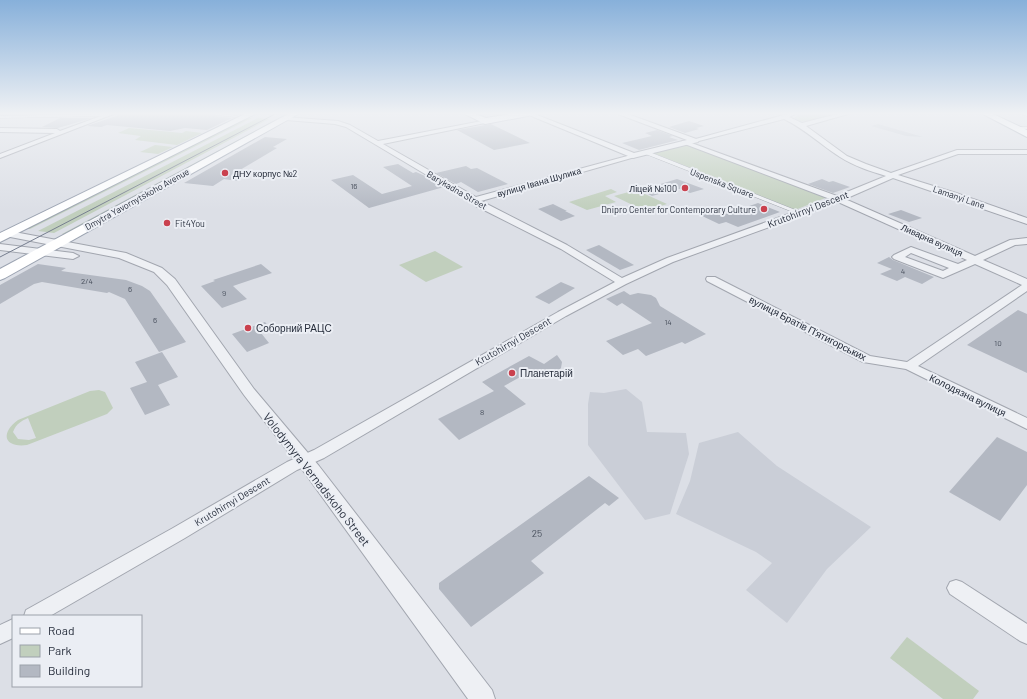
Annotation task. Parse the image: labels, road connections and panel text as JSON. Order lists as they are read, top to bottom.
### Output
{
  "streets": {
    "main road": ["Dmytra Yavornytskoho Avenue"],
    "street": [
      "вулиця Івана Шулика",
      "Uspenska Square",
      "Barykadna Street",
      "Lamanyi Lane",
      "Krutohirnyi Descent",
      "Ливарна вулиця",
      "вулиця Братів Пʼятигорських",
      "Колодязна вулиця",
      "Volodymyra Vernadskoho Street"
    ]
  },
  "crossings": [
    ["вулиця Івана Шулика", "Uspenska Square"],
    ["вулиця Івана Шулика", "Barykadna Street"],
    ["Uspenska Square", "Krutohirnyi Descent"],
    ["Barykadna Street", "Krutohirnyi Descent"],
    ["Lamanyi Lane", "Krutohirnyi Descent"],
    ["Dmytra Yavornytskoho Avenue", "Volodymyra Vernadskoho Street"],
    ["Krutohirnyi Descent", "Ливарна вулиця"],
    ["Krutohirnyi Descent", "Volodymyra Vernadskoho Street"],
    ["вулиця Братів Пʼятигорських", "Колодязна вулиця"]
  ],
  "places": [
    "ДНУ корпус №2",
    "Ліцей №100",
    "Dnipro Center for Contemporary Culture",
    "Fit4You",
    "Соборний РАЦС",
    "Планетарій"
  ],
  "house_numbers": [
    "16",
    "4",
    "2/4",
    "6",
    "9",
    "6",
    "14",
    "10",
    "8",
    "25"
  ],
  "legend": ["Road", "Park", "Building"]
}
